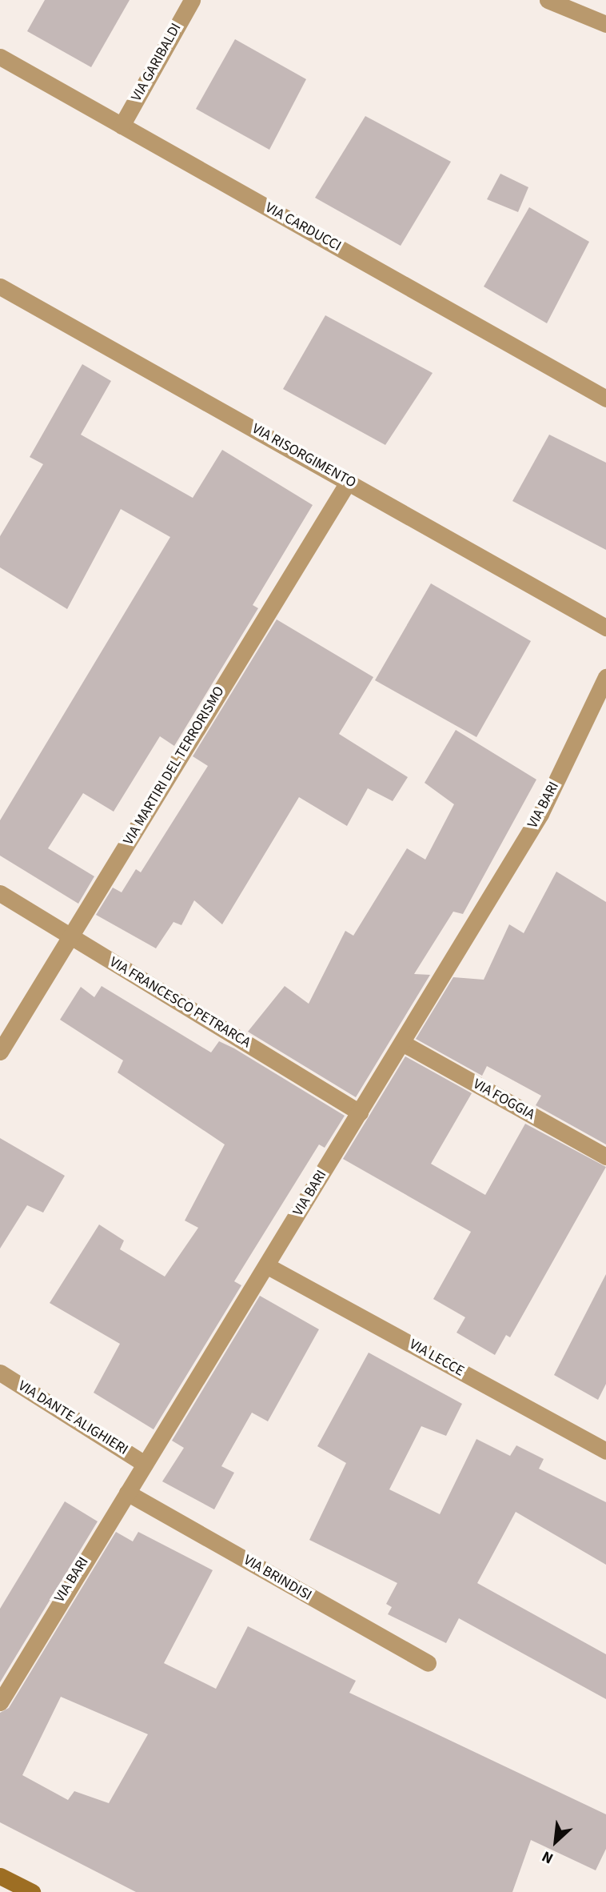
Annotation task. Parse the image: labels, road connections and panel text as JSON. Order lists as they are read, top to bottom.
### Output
{
  "streets": {
    "street": [
      "VIA GARIBALDI",
      "VIA CARDUCCI",
      "VIA RISORGIMENTO",
      "VIA MARTIRI DEL TERRORISMO",
      "VIA BARI",
      "VIA FRANCESCO PETRARCA",
      "VIA FOGGIA",
      "VIA LECCE",
      "VIA DANTE ALIGHIERI",
      "VIA BRINDISI"
    ]
  },
  "crossings": [
    ["VIA GARIBALDI", "VIA CARDUCCI"],
    ["VIA RISORGIMENTO", "VIA MARTIRI DEL TERRORISMO"],
    ["VIA MARTIRI DEL TERRORISMO", "VIA FRANCESCO PETRARCA"],
    ["VIA BARI", "VIA FRANCESCO PETRARCA"],
    ["VIA BARI", "VIA FOGGIA"],
    ["VIA BARI", "VIA LECCE"],
    ["VIA BARI", "VIA DANTE ALIGHIERI"],
    ["VIA BARI", "VIA BRINDISI"]
  ],
  "north": "bottom left"
}
